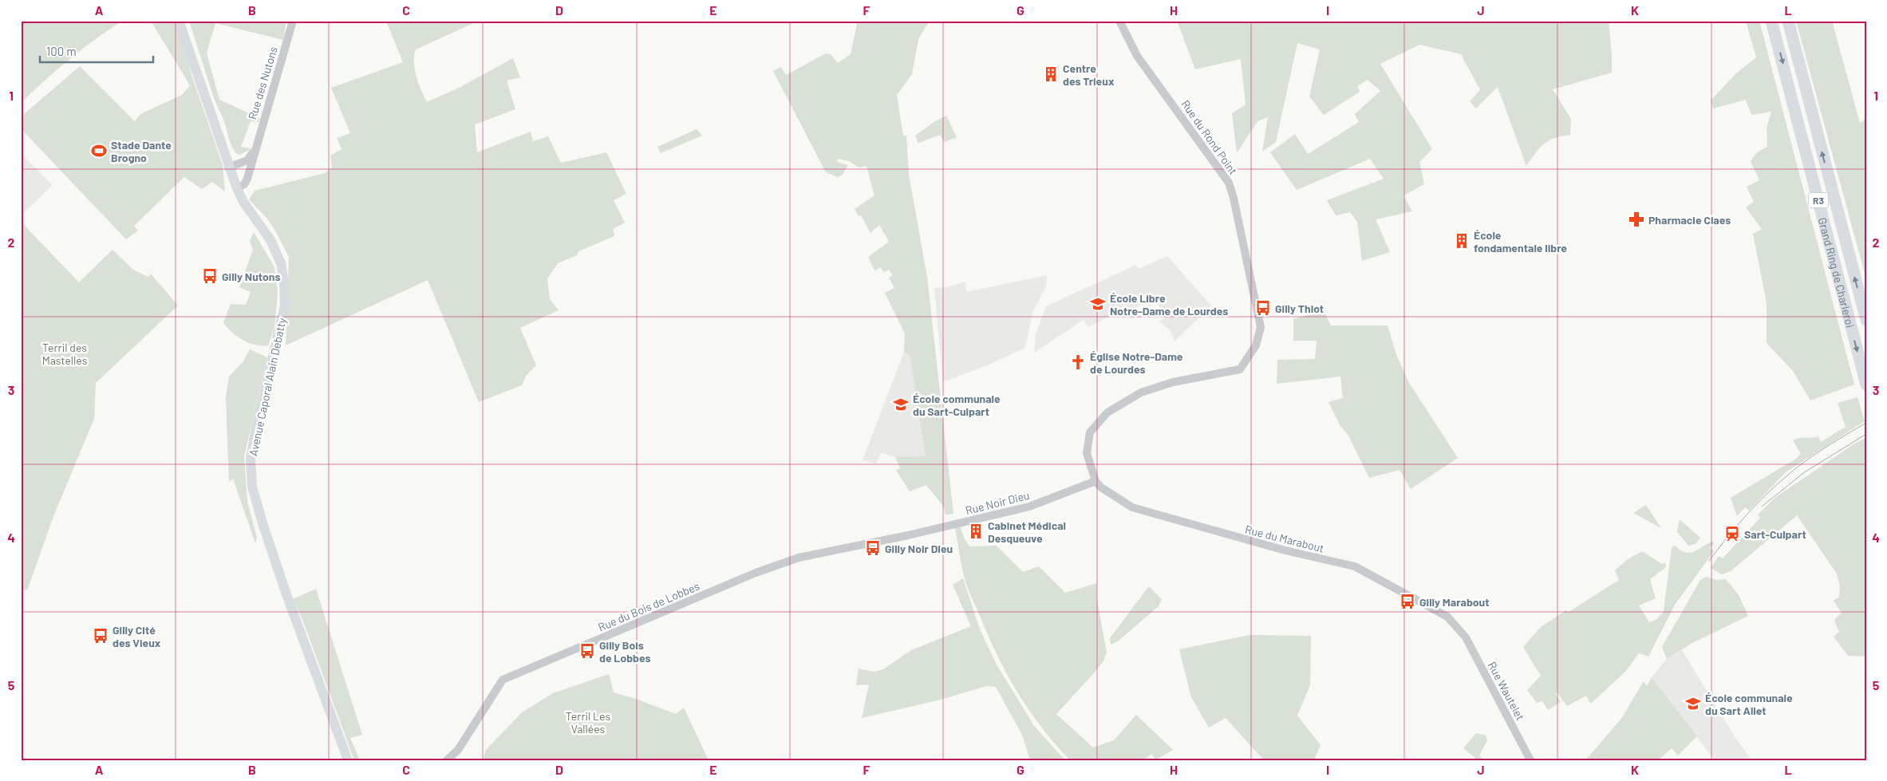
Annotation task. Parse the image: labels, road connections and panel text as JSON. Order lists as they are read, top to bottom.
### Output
{
  "streets": {
    "highway": ["R3", "Grand Ring de Charleroi"],
    "main road": ["Avenue Caporal Alain Debatty"],
    "street": [
      "Rue des Nutons",
      "Rue du Rond Point",
      "Rue Noir Dieu",
      "Rue du Marabout",
      "Rue du Bois de Lobbes",
      "Rue Wautelet"
    ]
  },
  "crossings": [
    ["Rue des Nutons", "Avenue Caporal Alain Debatty"],
    ["Rue du Rond Point", "Rue Noir Dieu"],
    ["Rue du Rond Point", "Rue du Marabout"],
    ["Rue Noir Dieu", "Rue du Marabout"],
    ["Rue Noir Dieu", "Rue du Bois de Lobbes"],
    ["Rue du Marabout", "Rue Wautelet"]
  ],
  "parks": ["Terril des Mastelles", "Terril Les Vallées"],
  "places": {
    "building": ["Centre des Trieux", "École fondamentale libre", "Cabinet Médical Desqueuve"],
    "sports": ["Stade Dante Brogno"],
    "pharmacy": ["Pharmacie Claes"],
    "bus stop": [
      "Gilly Nutons",
      "Gilly Thiot",
      "Gilly Noir Dieu",
      "Gilly Marabout",
      "Gilly Cité des Vieux",
      "Gilly Bois de Lobbes"
    ],
    "school or university": ["École Libre Notre-Dame de Lourdes", "École communale du Sart-Culpart", "École communale du Sart Allet"],
    "church": ["Église Notre-Dame de Lourdes"],
    "station": ["Sart-Culpart"]
  },
  "scale_bar": "100 m",
  "grid": {
    "columns": [
      "A",
      "B",
      "C",
      "D",
      "E",
      "F",
      "G",
      "H",
      "I",
      "J",
      "K",
      "L"
    ],
    "rows": [
      "1",
      "2",
      "3",
      "4",
      "5"
    ]
  }
}
